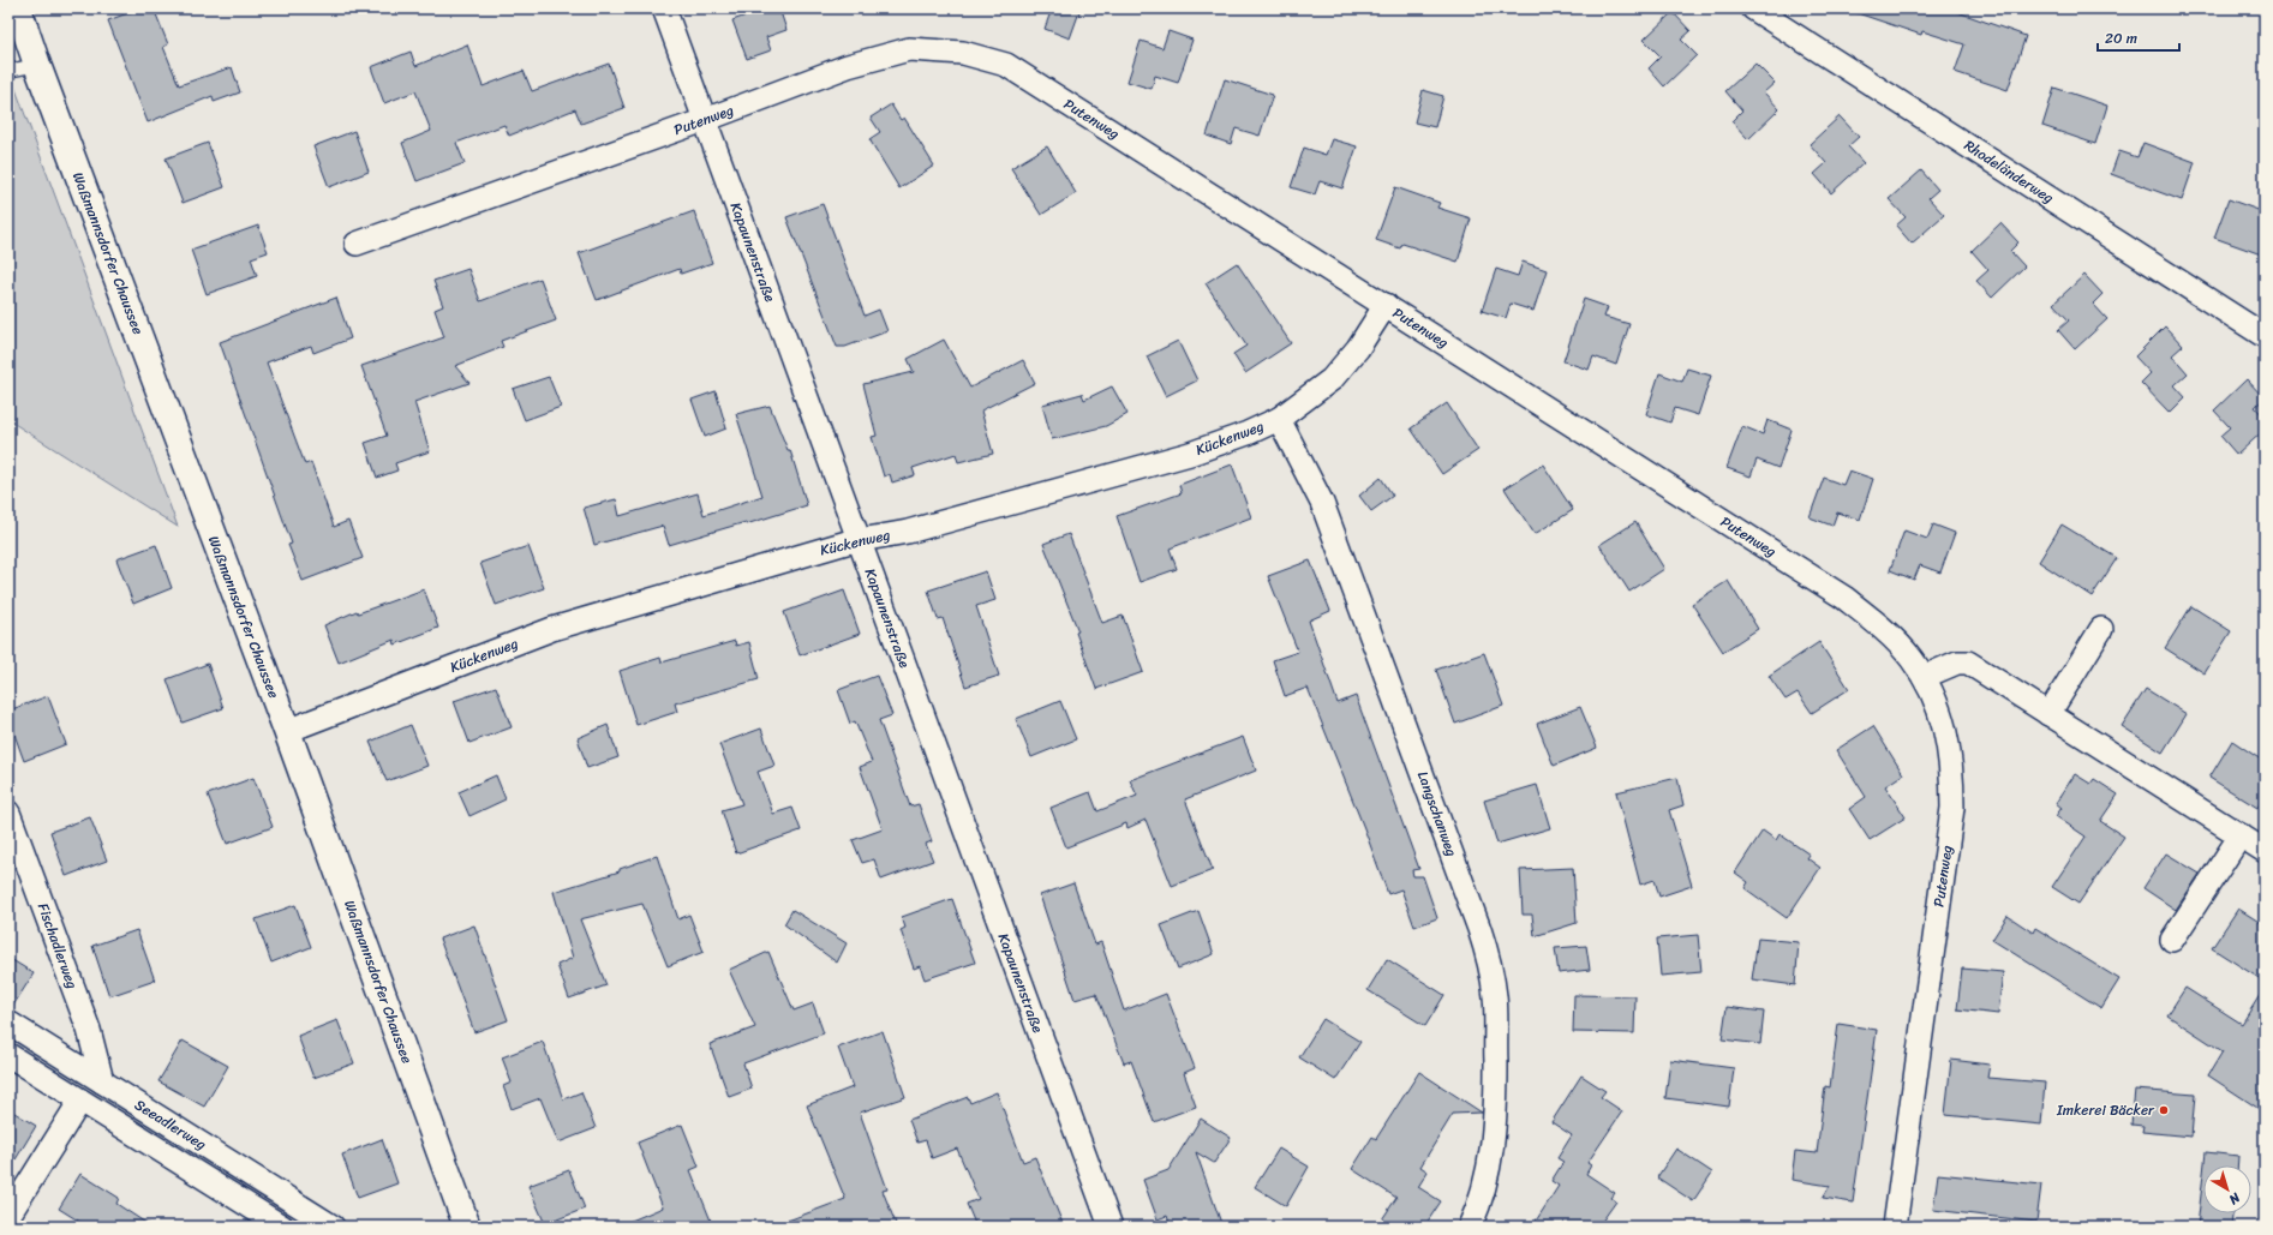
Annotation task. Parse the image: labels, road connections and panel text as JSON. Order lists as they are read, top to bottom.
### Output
{
  "streets": {
    "street": [
      "Putenweg",
      "Rhodeländerweg",
      "Kapaunenstraße",
      "Waßmannsdorfer Chaussee",
      "Kückenweg",
      "Langschanweg",
      "Fischadlerweg",
      "Seeadlerweg"
    ]
  },
  "crossings": [
    ["Putenweg", "Kapaunenstraße"],
    ["Putenweg", "Kückenweg"],
    ["Kapaunenstraße", "Kückenweg"],
    ["Waßmannsdorfer Chaussee", "Kückenweg"],
    ["Kückenweg", "Langschanweg"],
    ["Fischadlerweg", "Seeadlerweg"]
  ],
  "places": ["Imkerei Bäcker"],
  "scale_bar": "20 m",
  "north": "bottom right"
}
